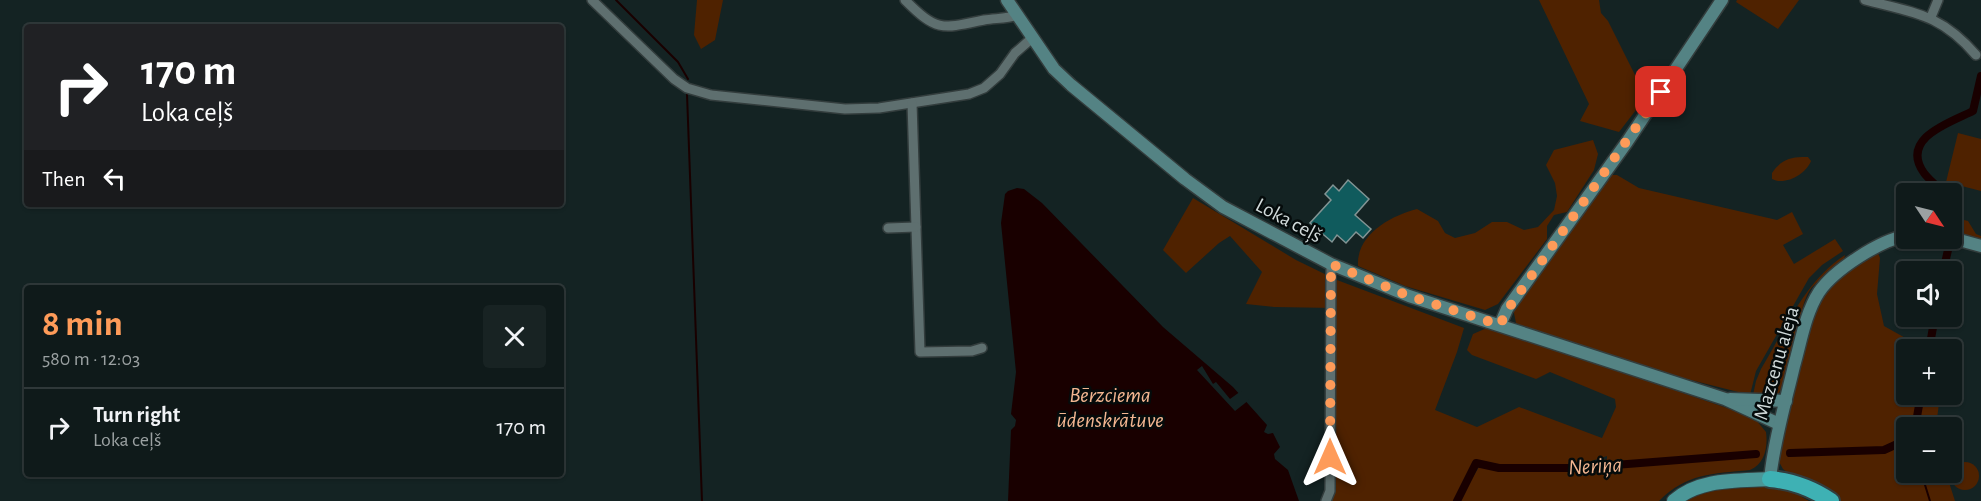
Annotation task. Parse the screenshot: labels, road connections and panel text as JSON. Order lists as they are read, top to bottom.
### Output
{
  "streets": {
    "main road": ["Loka ceļš", "Mazcenu aleja"]
  },
  "crossings": [
    ["Loka ceļš", "Mazcenu aleja"]
  ],
  "water": ["Bērzciema ūdenskrātuve", "Neriņa"],
  "north": "bottom right",
  "page": {
    "turn": ["170 m", "Loka ceļš"],
    "then": "Then",
    "map_buttons": ["+", "−"],
    "heading": ["8 min", "580 m · 12:03"],
    "list": [
      {
        "name": "Turn right",
        "note": "Loka ceļš",
        "value": "170 m"
      }
    ]
  }
}
